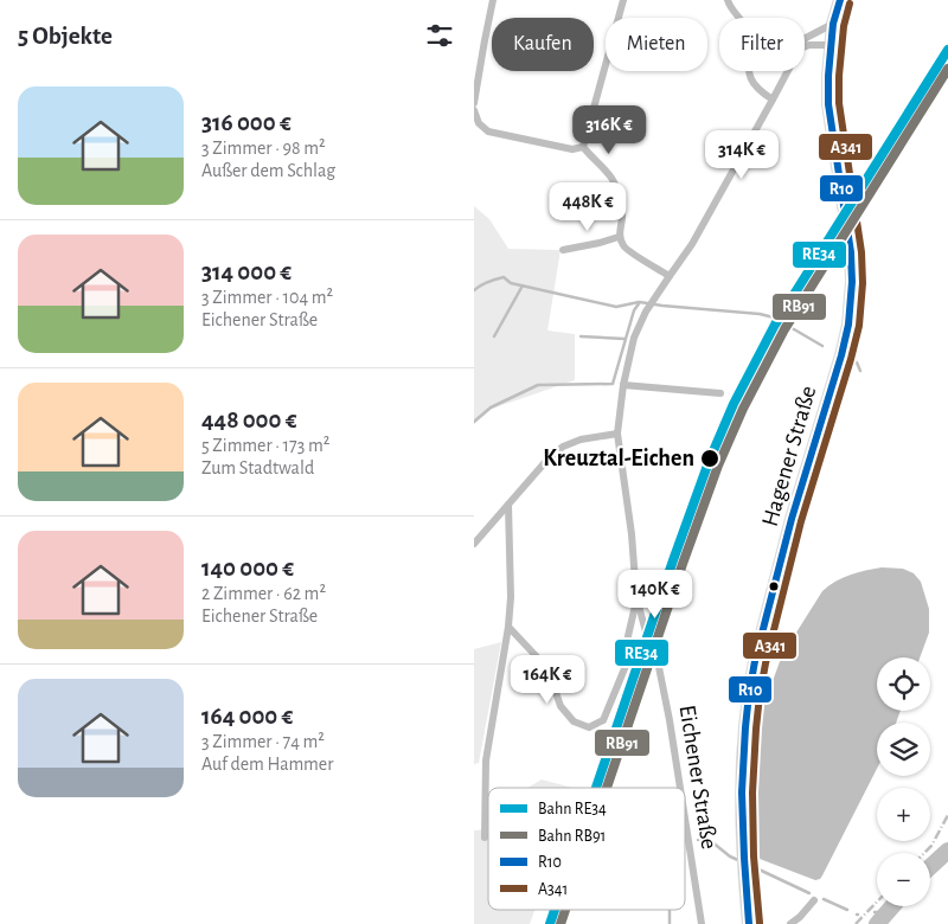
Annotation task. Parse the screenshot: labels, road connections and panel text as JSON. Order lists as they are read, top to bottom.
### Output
{
  "streets": {
    "main road": ["Hagener Straße"],
    "street": ["Eichener Straße"]
  },
  "crossings": [
    ["Hagener Straße", "Eichener Straße"]
  ],
  "places": ["Kreuztal-Eichen"],
  "lines": [
    "transit line R10",
    "transit line A341",
    "rail line RE34",
    "rail line RB91"
  ],
  "legend": [
    "Bahn RE34",
    "Bahn RB91",
    "R10",
    "A341"
  ],
  "page": {
    "heading": "5 Objekte",
    "chip": ["Kaufen", "Mieten", "Filter"],
    "list": [
      {
        "name": "316 000 €",
        "note": "3 Zimmer · 98 m² · Außer dem Schlag"
      },
      {
        "name": "314 000 €",
        "note": "3 Zimmer · 104 m² · Eichener Straße"
      },
      {
        "name": "448 000 €",
        "note": "5 Zimmer · 173 m² · Zum Stadtwald"
      },
      {
        "name": "140 000 €",
        "note": "2 Zimmer · 62 m² · Eichener Straße"
      },
      {
        "name": "164 000 €",
        "note": "3 Zimmer · 74 m² · Auf dem Hammer"
      }
    ],
    "price": [
      "316K €",
      "314K €",
      "448K €",
      "140K €",
      "164K €"
    ],
    "map_buttons": ["+", "−"]
  }
}
